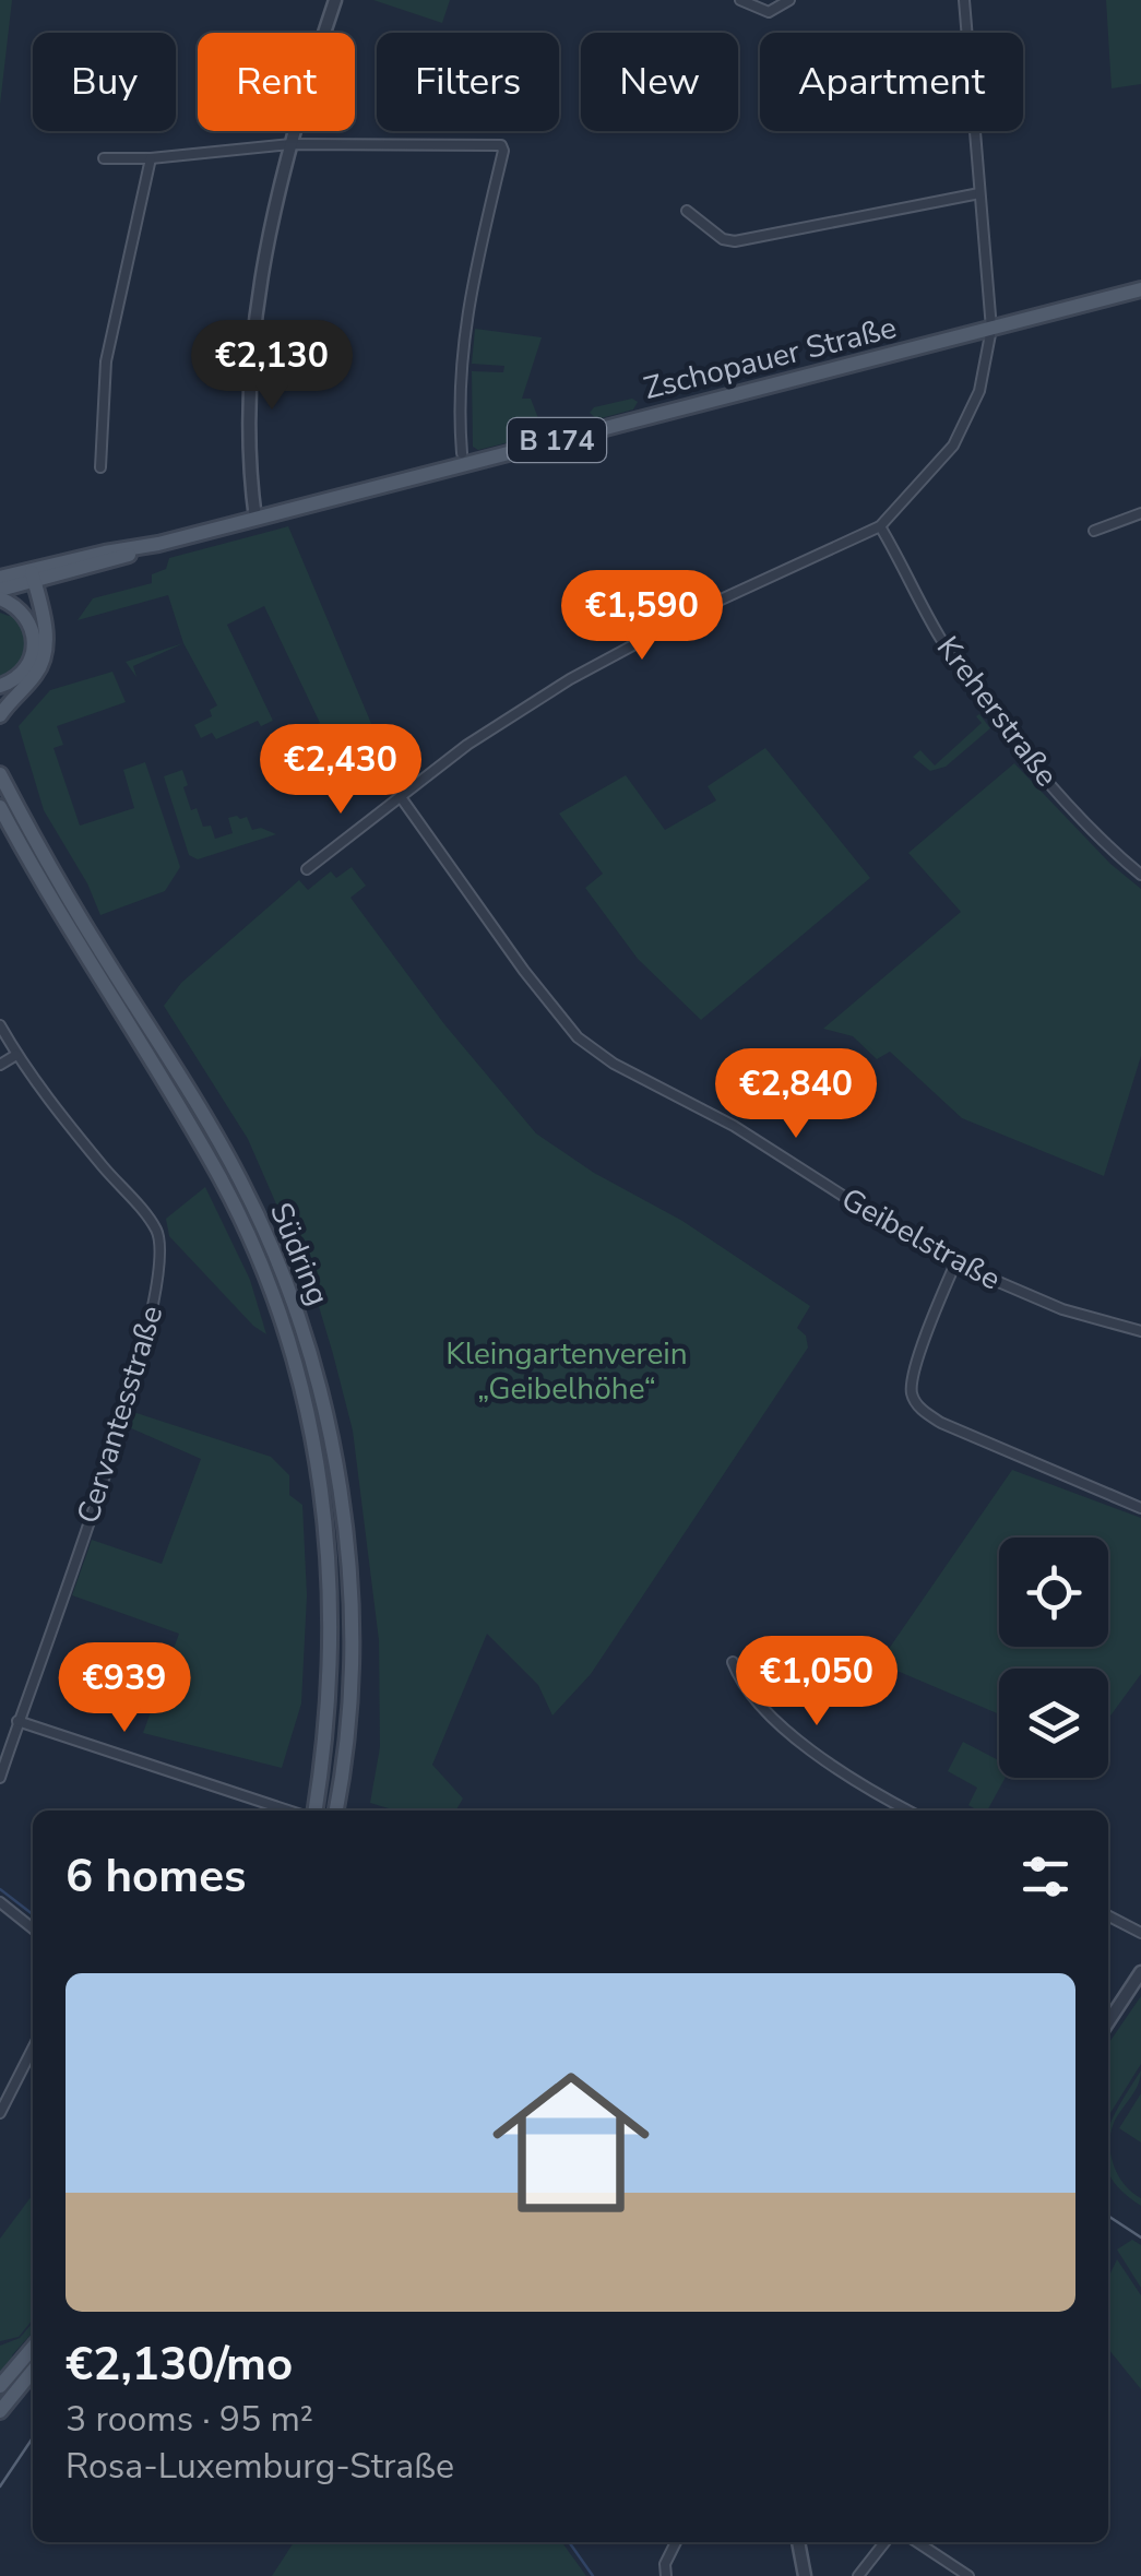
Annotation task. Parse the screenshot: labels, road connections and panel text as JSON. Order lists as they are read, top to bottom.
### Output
{
  "streets": {
    "main road": ["Zschopauer Straße", "B 174", "Südring"],
    "street": ["Kreherstraße", "Geibelstraße", "Cervantesstraße"]
  },
  "parks": ["Kleingartenverein „Geibelhöhe“"],
  "page": {
    "chip": [
      "Buy",
      "Rent",
      "Filters",
      "New",
      "Apartment"
    ],
    "price": [
      "€2,130",
      "€1,590",
      "€2,430",
      "€2,840",
      "€1,050",
      "€939"
    ],
    "heading": "6 homes",
    "list": [
      {
        "name": "€2,130/mo",
        "note": "3 rooms · 95 m² · Rosa-Luxemburg-Straße"
      }
    ]
  }
}
